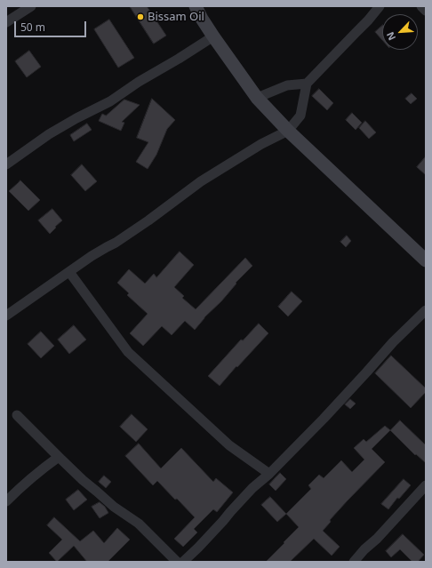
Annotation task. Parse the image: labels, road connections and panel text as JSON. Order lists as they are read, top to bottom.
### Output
{
  "places": ["Bissam Oil"],
  "scale_bar": "50 m",
  "north": "bottom left"
}
